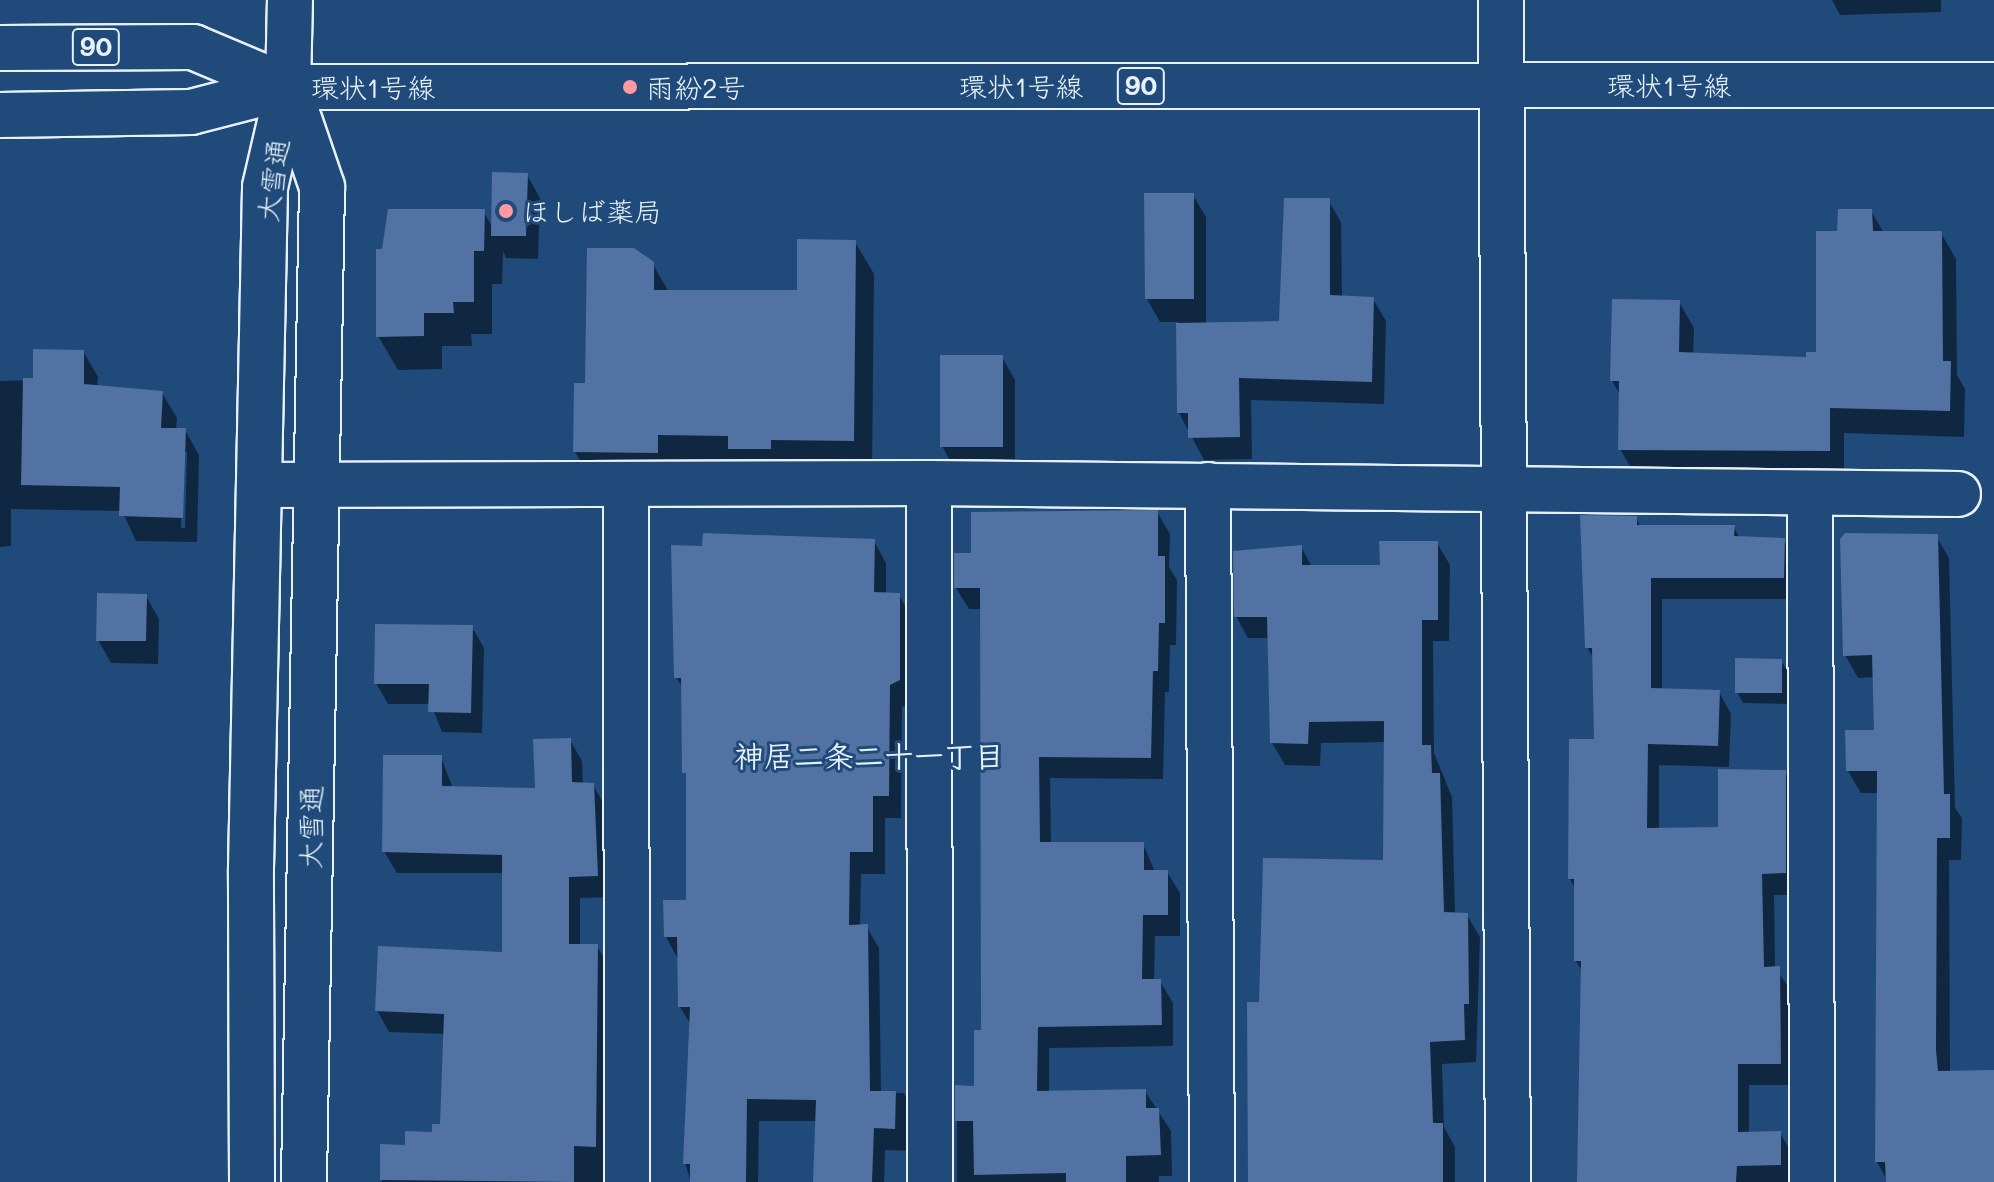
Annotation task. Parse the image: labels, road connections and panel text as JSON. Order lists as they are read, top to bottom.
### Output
{
  "streets": {
    "street": ["90", "環状1号線", "大雪通"]
  },
  "crossings": [
    ["環状1号線", "大雪通"]
  ],
  "districts": ["神居二条二十一丁目"],
  "places": ["雨紛2号", "ほしば薬局"]
}
